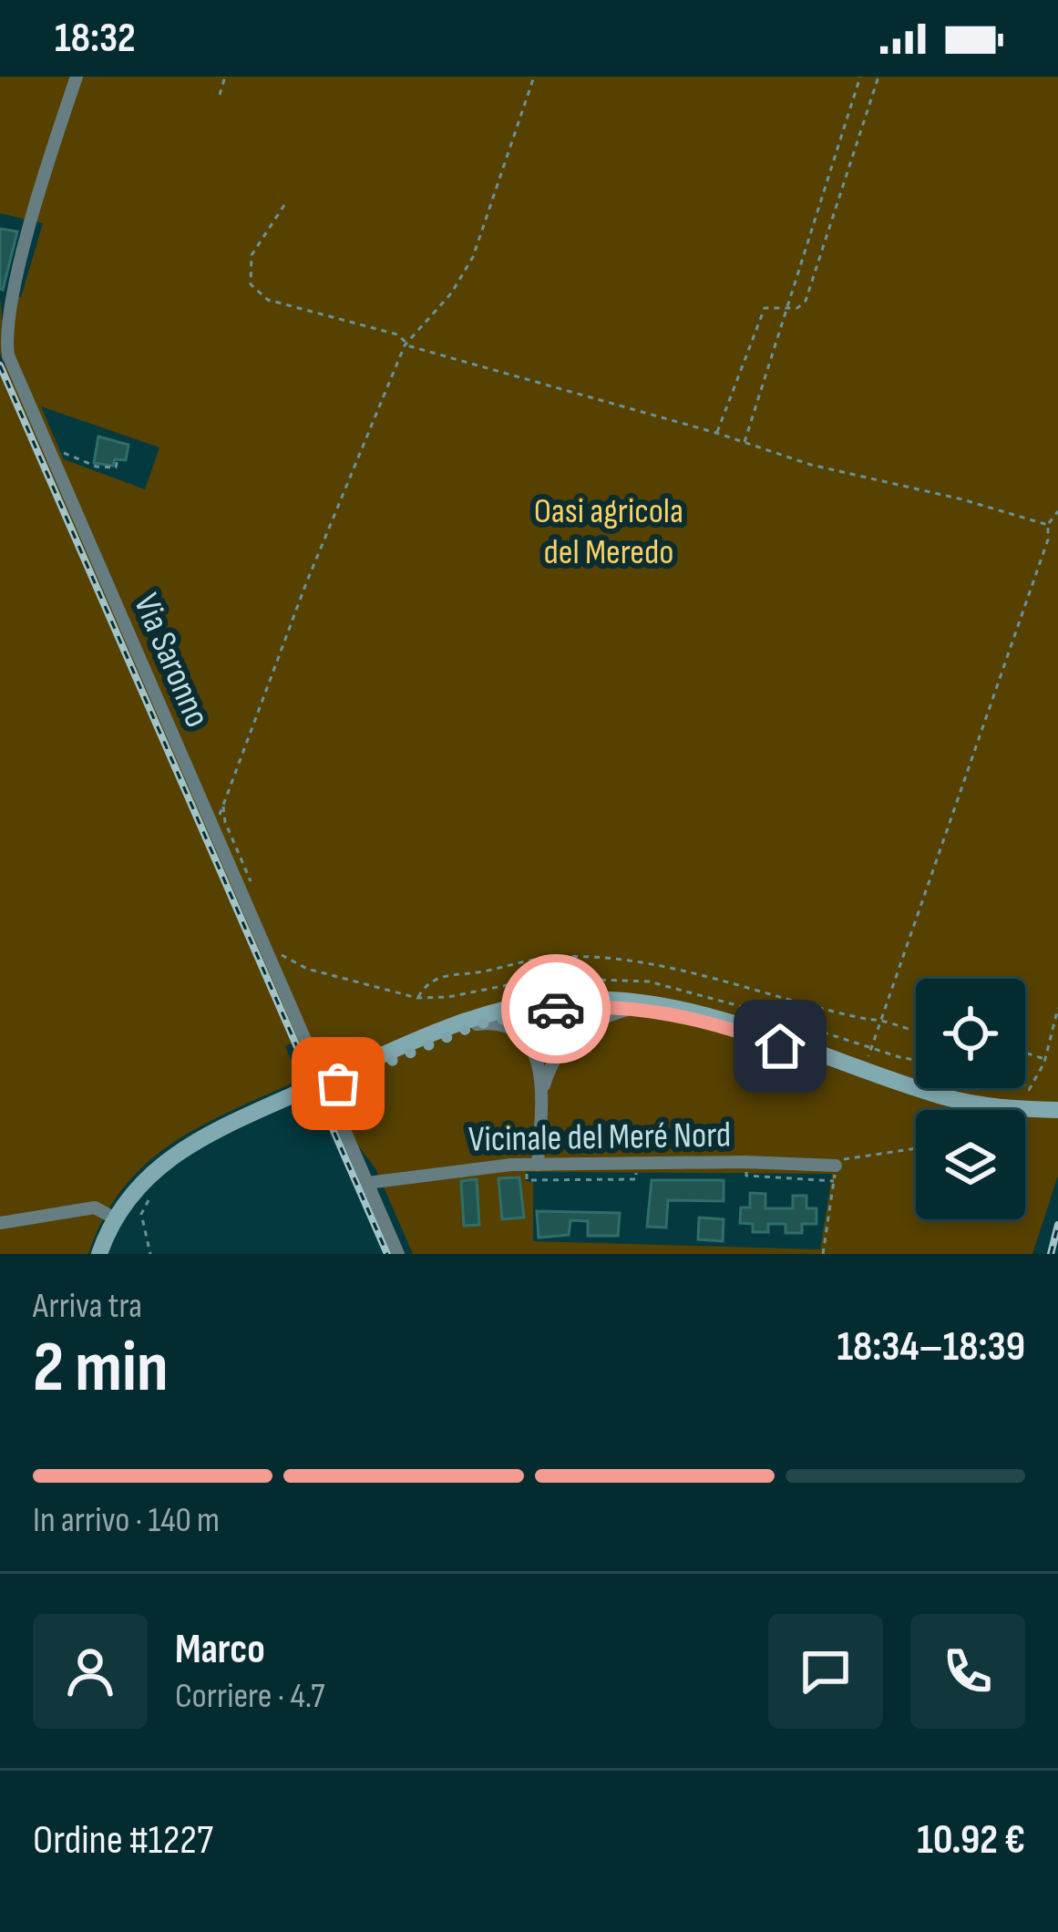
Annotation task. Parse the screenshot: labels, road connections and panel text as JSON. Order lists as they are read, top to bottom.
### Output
{
  "streets": {
    "street": ["Via Saronno", "Vicinale del Meré Nord"]
  },
  "crossings": [
    ["Via Saronno", "Vicinale del Meré Nord"]
  ],
  "parks": ["Oasi agricola del Meredo"],
  "page": {
    "status": "18:32",
    "heading": ["2 min", "Arriva tra", "18:34–18:39"],
    "panel": [
      "Marco",
      "Corriere · 4.7",
      "Ordine #1227",
      "10.92 €"
    ],
    "bar": "In arrivo · 140 m"
  }
}
